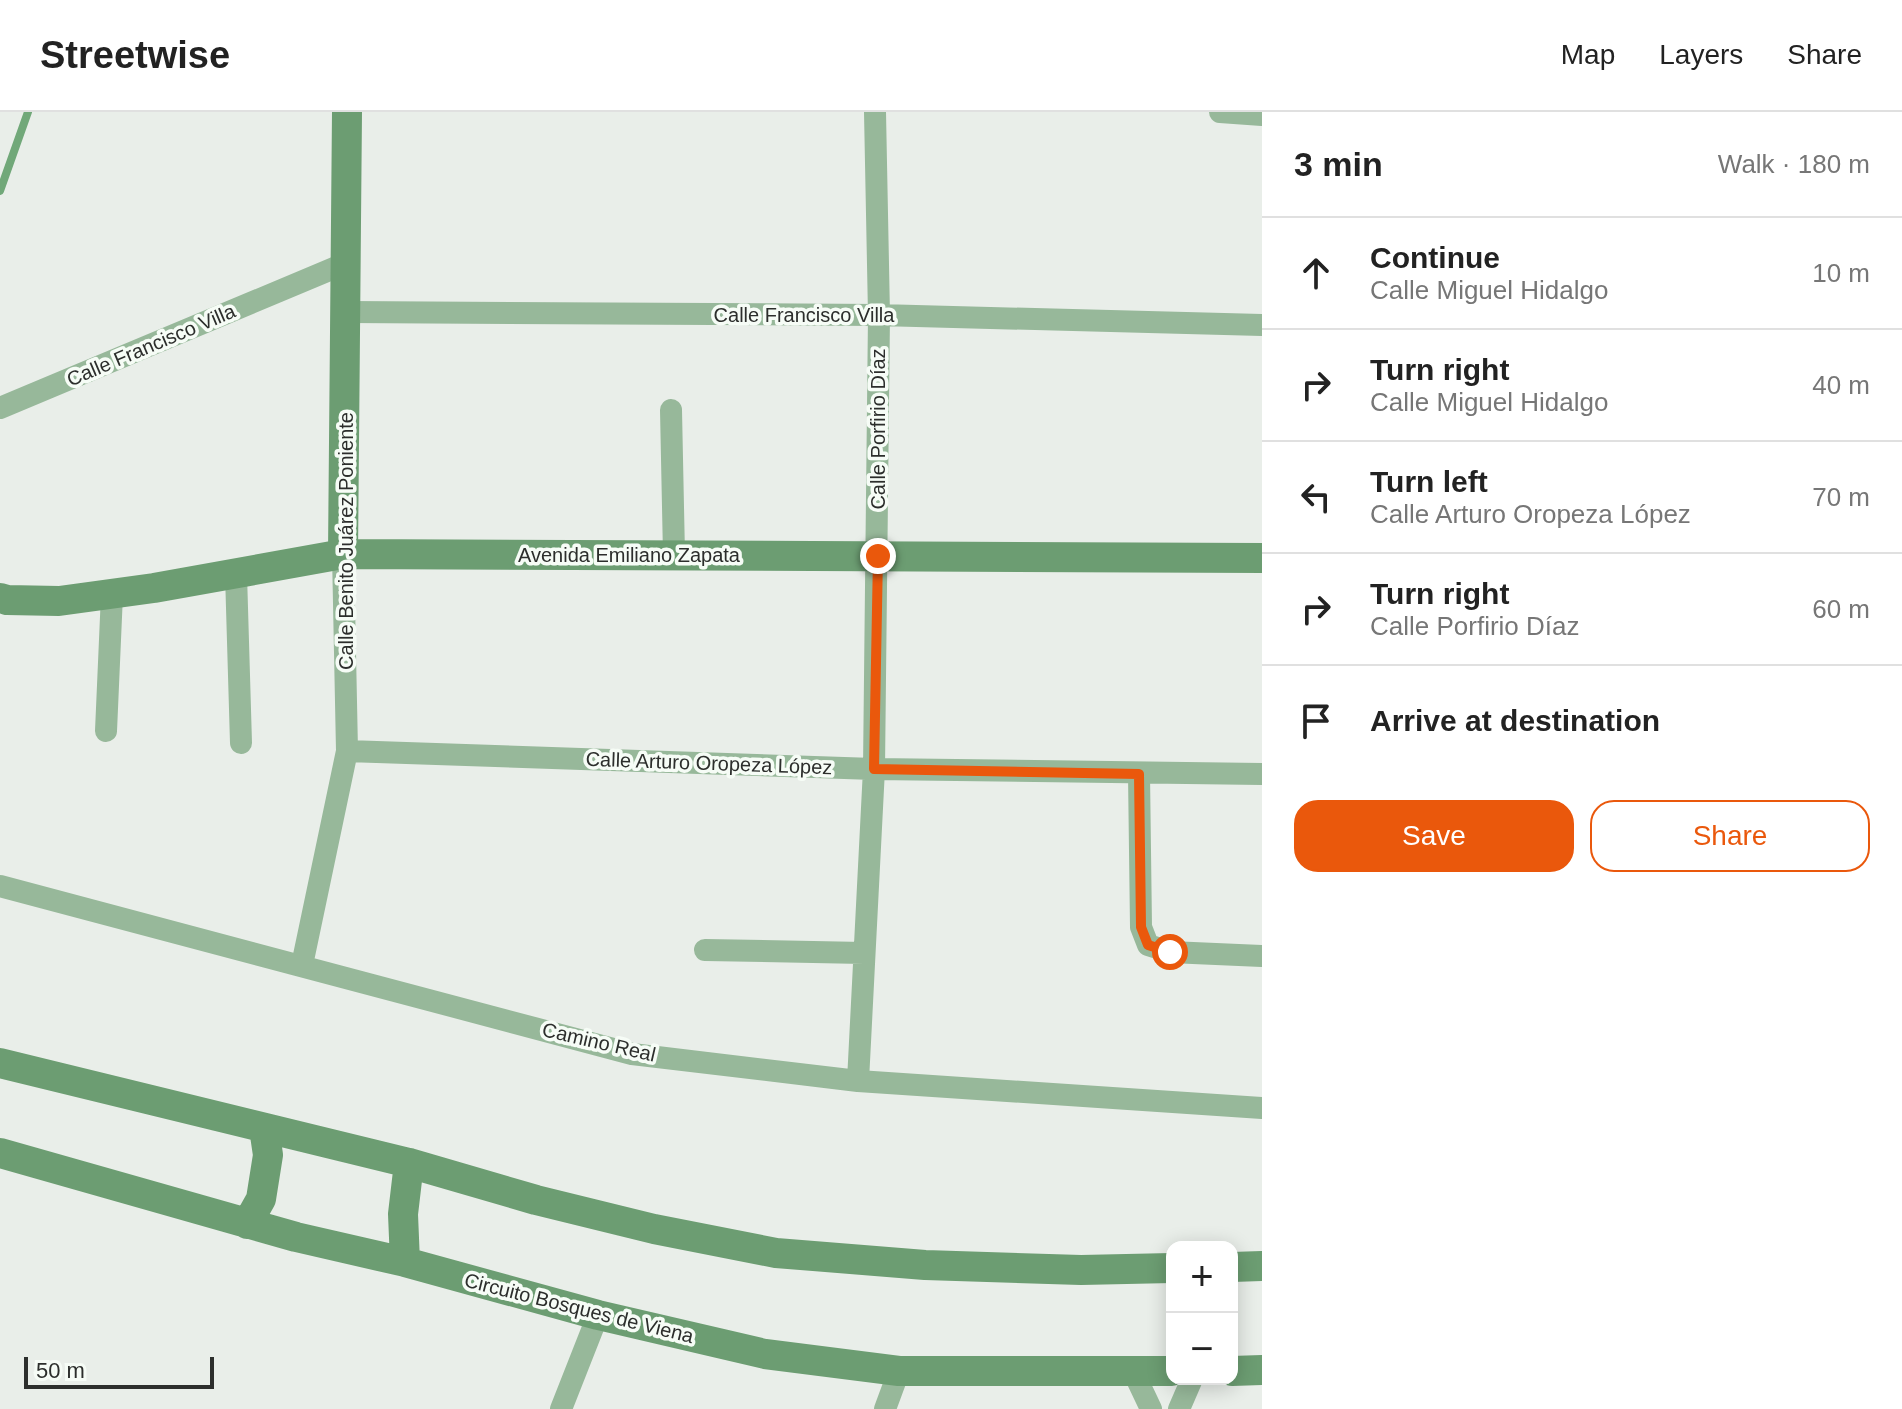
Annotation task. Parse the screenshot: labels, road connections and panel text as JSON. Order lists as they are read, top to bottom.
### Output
{
  "streets": {
    "main road": ["Calle Benito Juárez Poniente", "Avenida Emiliano Zapata", "Circuito Bosques de Viena"],
    "street": [
      "Calle Francisco Villa",
      "Calle Porfirio Díaz",
      "Calle Arturo Oropeza López",
      "Camino Real"
    ]
  },
  "crossings": [
    ["Calle Francisco Villa", "Calle Porfirio Díaz"],
    ["Calle Francisco Villa", "Calle Benito Juárez Poniente"],
    ["Calle Porfirio Díaz", "Avenida Emiliano Zapata"],
    ["Calle Porfirio Díaz", "Calle Arturo Oropeza López"],
    ["Calle Porfirio Díaz", "Camino Real"],
    ["Calle Benito Juárez Poniente", "Avenida Emiliano Zapata"],
    ["Calle Benito Juárez Poniente", "Calle Arturo Oropeza López"],
    ["Calle Benito Juárez Poniente", "Camino Real"]
  ],
  "scale_bar": "50 m",
  "page": {
    "header": "Streetwise",
    "nav": ["Map", "Layers", "Share"],
    "heading": ["3 min", "Walk · 180 m"],
    "list": [
      ["Continue", "Calle Miguel Hidalgo", "10 m"],
      ["Turn right", "Calle Miguel Hidalgo", "40 m"],
      ["Turn left", "Calle Arturo Oropeza López", "70 m"],
      ["Turn right", "Calle Porfirio Díaz", "60 m"],
      "Arrive at destination"
    ],
    "buttons": ["Save", "Share"],
    "map_buttons": ["+", "−"],
    "scale": "50 m"
  }
}
